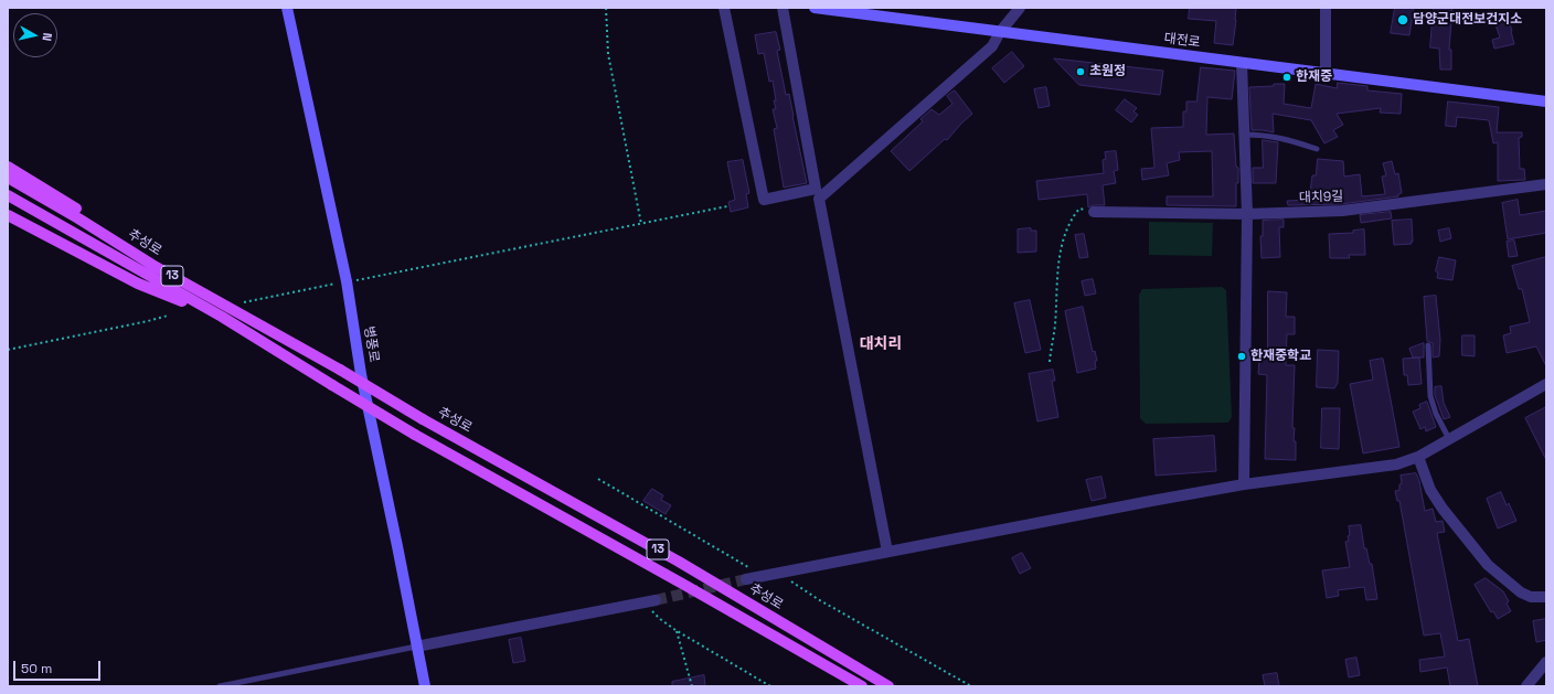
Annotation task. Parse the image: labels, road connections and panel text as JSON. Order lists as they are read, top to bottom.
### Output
{
  "streets": {
    "main road": ["추성로", "13"],
    "street": ["대전로", "대치9길", "병풍로"]
  },
  "districts": ["대치리"],
  "places": [
    "담양군대전보건지소",
    "초원정",
    "한재중",
    "한재중학교"
  ],
  "scale_bar": "50 m",
  "north": "right"
}
